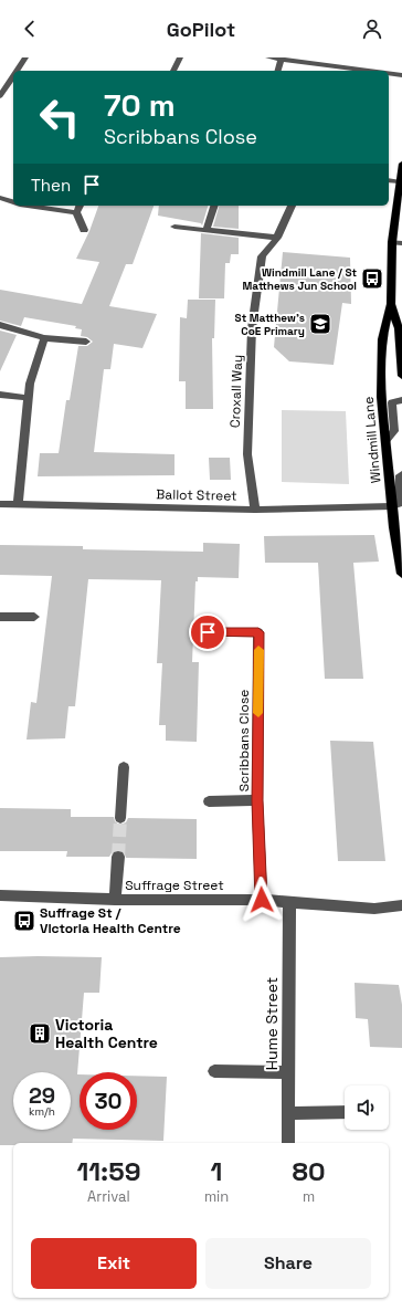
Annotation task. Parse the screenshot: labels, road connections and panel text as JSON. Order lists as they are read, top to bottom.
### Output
{
  "streets": {
    "main road": ["Windmill Lane"],
    "street": [
      "Croxall Way",
      "Ballot Street",
      "Scribbans Close",
      "Suffrage Street",
      "Hume Street"
    ]
  },
  "crossings": [
    ["Croxall Way", "Ballot Street"],
    ["Windmill Lane", "Ballot Street"],
    ["Scribbans Close", "Suffrage Street"],
    ["Suffrage Street", "Hume Street"]
  ],
  "places": {
    "bus stop": ["Windmill Lane / St Matthews Jun School", "Suffrage St / Victoria Health Centre"],
    "school or university": ["St Matthew's CoE Primary"],
    "building": ["Victoria Health Centre"]
  },
  "page": {
    "header": "GoPilot",
    "turn": ["70 m", "Scribbans Close"],
    "then": "Then",
    "speed": "29 km/h",
    "limit": "30",
    "eta": [
      "11:59",
      "Arrival",
      "1",
      "min",
      "80",
      "m"
    ],
    "buttons": ["Exit", "Share"]
  }
}
